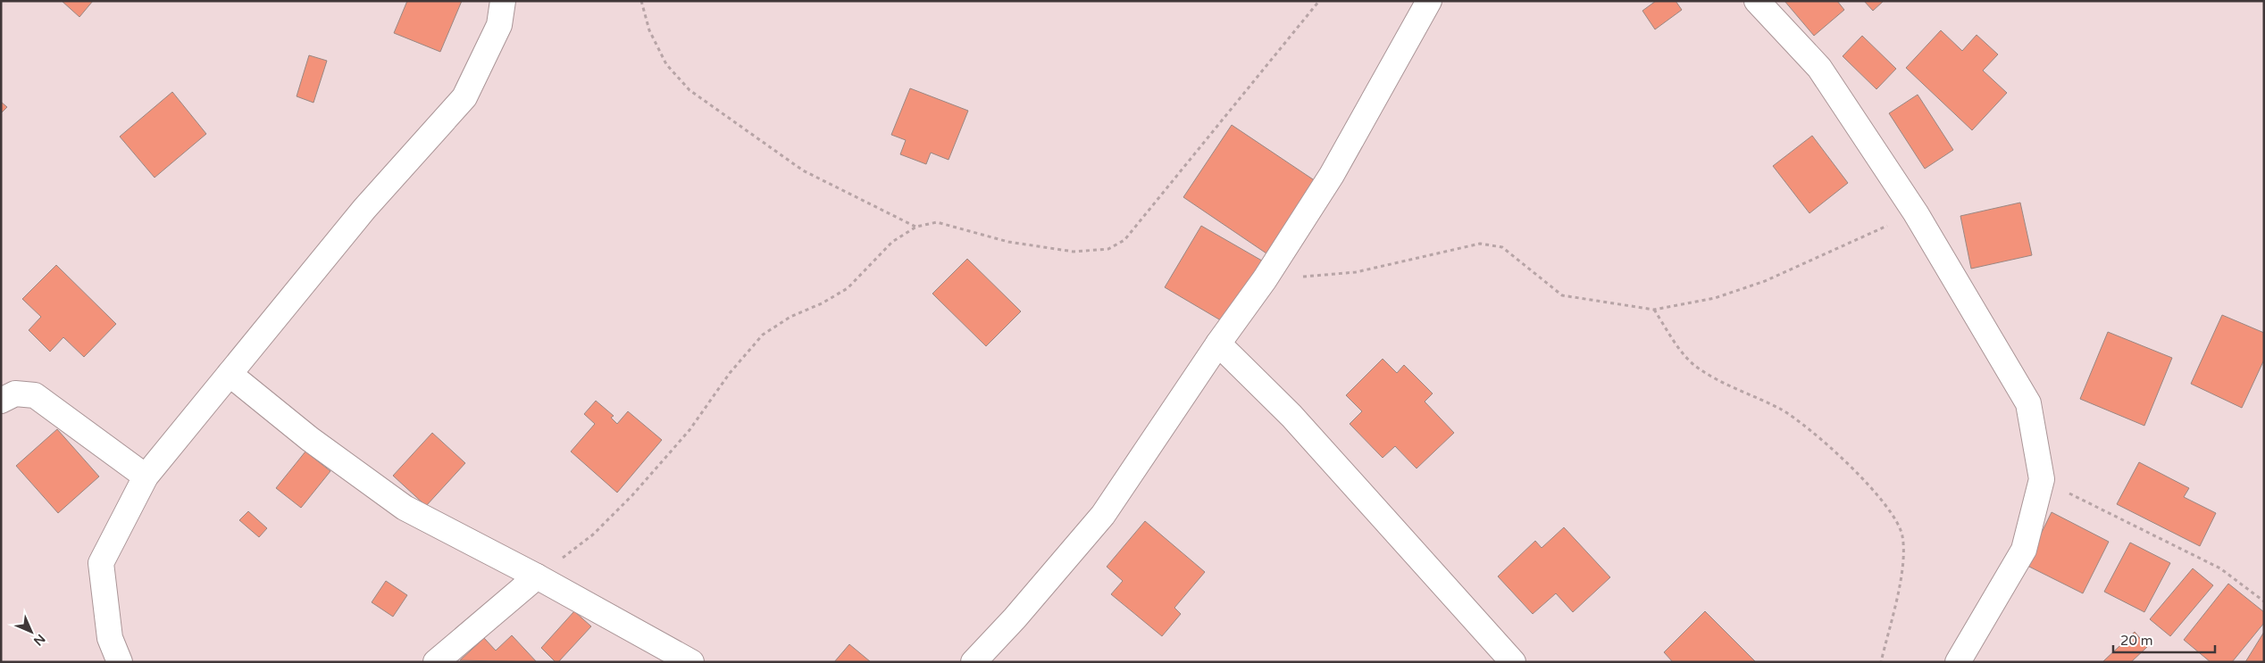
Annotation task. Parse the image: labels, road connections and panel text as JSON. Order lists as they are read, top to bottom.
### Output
{
  "scale_bar": "20 m",
  "north": "bottom right"
}
